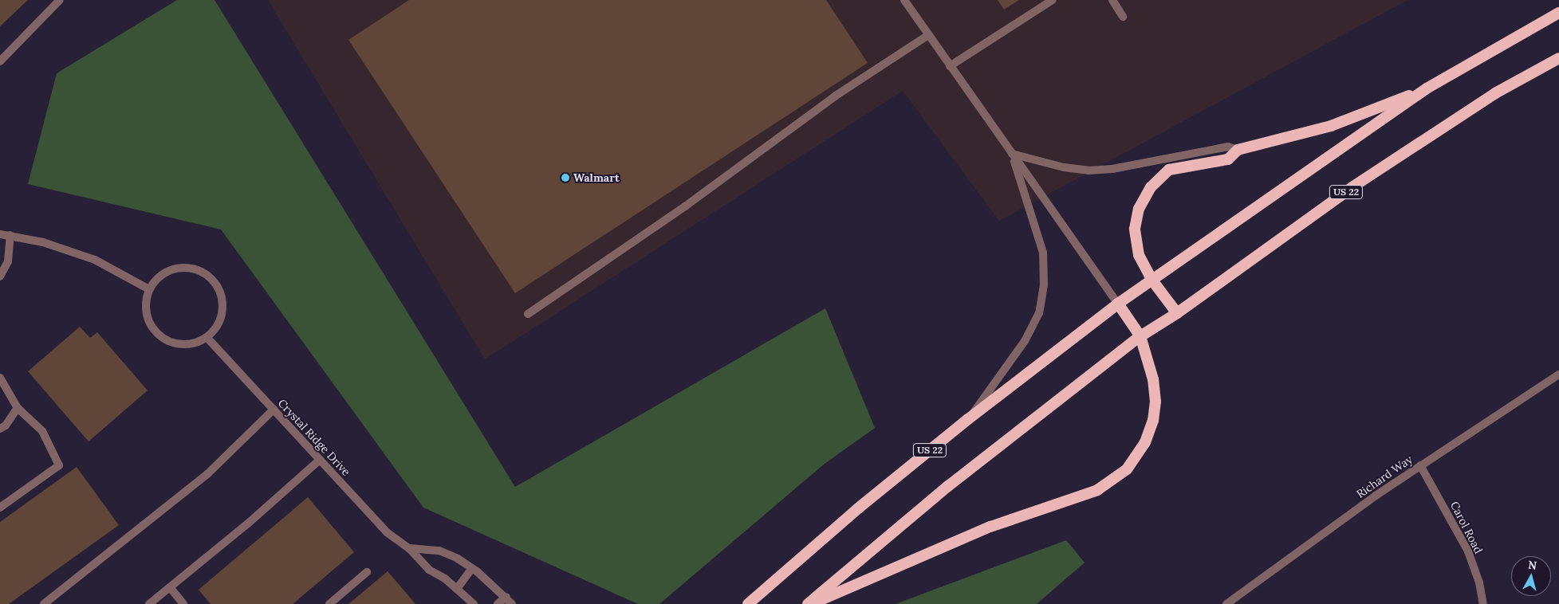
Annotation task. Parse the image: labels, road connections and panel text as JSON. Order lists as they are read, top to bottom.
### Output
{
  "streets": {
    "highway": ["US 22"],
    "street": ["Crystal Ridge Drive", "Richard Way", "Carol Road"]
  },
  "crossings": [
    ["Richard Way", "Carol Road"]
  ],
  "places": ["Walmart"],
  "north": "top"
}
